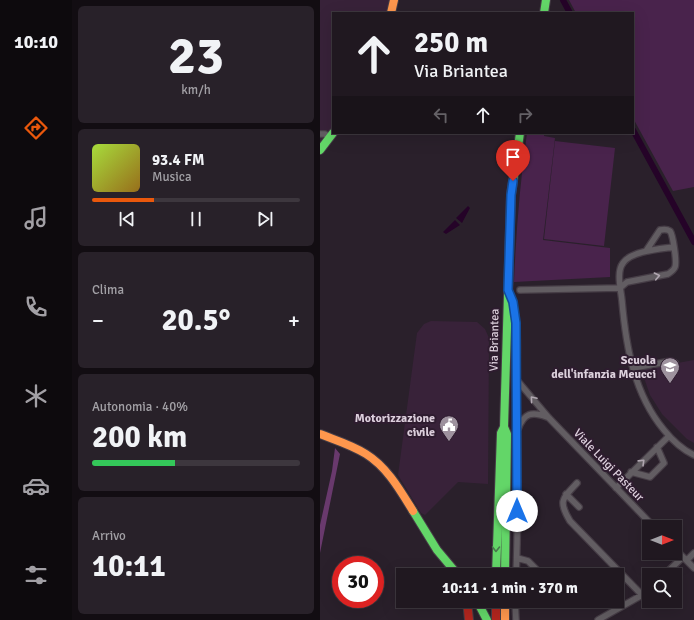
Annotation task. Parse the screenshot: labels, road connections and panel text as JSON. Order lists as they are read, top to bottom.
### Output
{
  "streets": {
    "main road": ["Via Briantea"],
    "street": ["Viale Luigi Pasteur"]
  },
  "places": {
    "school or university": ["Scuola dell'infanzia Meucci"],
    "public building": ["Motorizzazione civile"]
  },
  "north": "right",
  "page": {
    "tabs": "10:10",
    "tile": [
      ["23", "km/h"],
      "Clima",
      ["Autonomia · 40%", "200 km"],
      ["Arrivo", "10:11"]
    ],
    "turn": ["250 m", "Via Briantea"],
    "song": ["93.4 FM", "Musica"],
    "heat": ["−", "20.5°", "+"],
    "limit": "30",
    "trip": "10:11 · 1 min · 370 m"
  }
}
